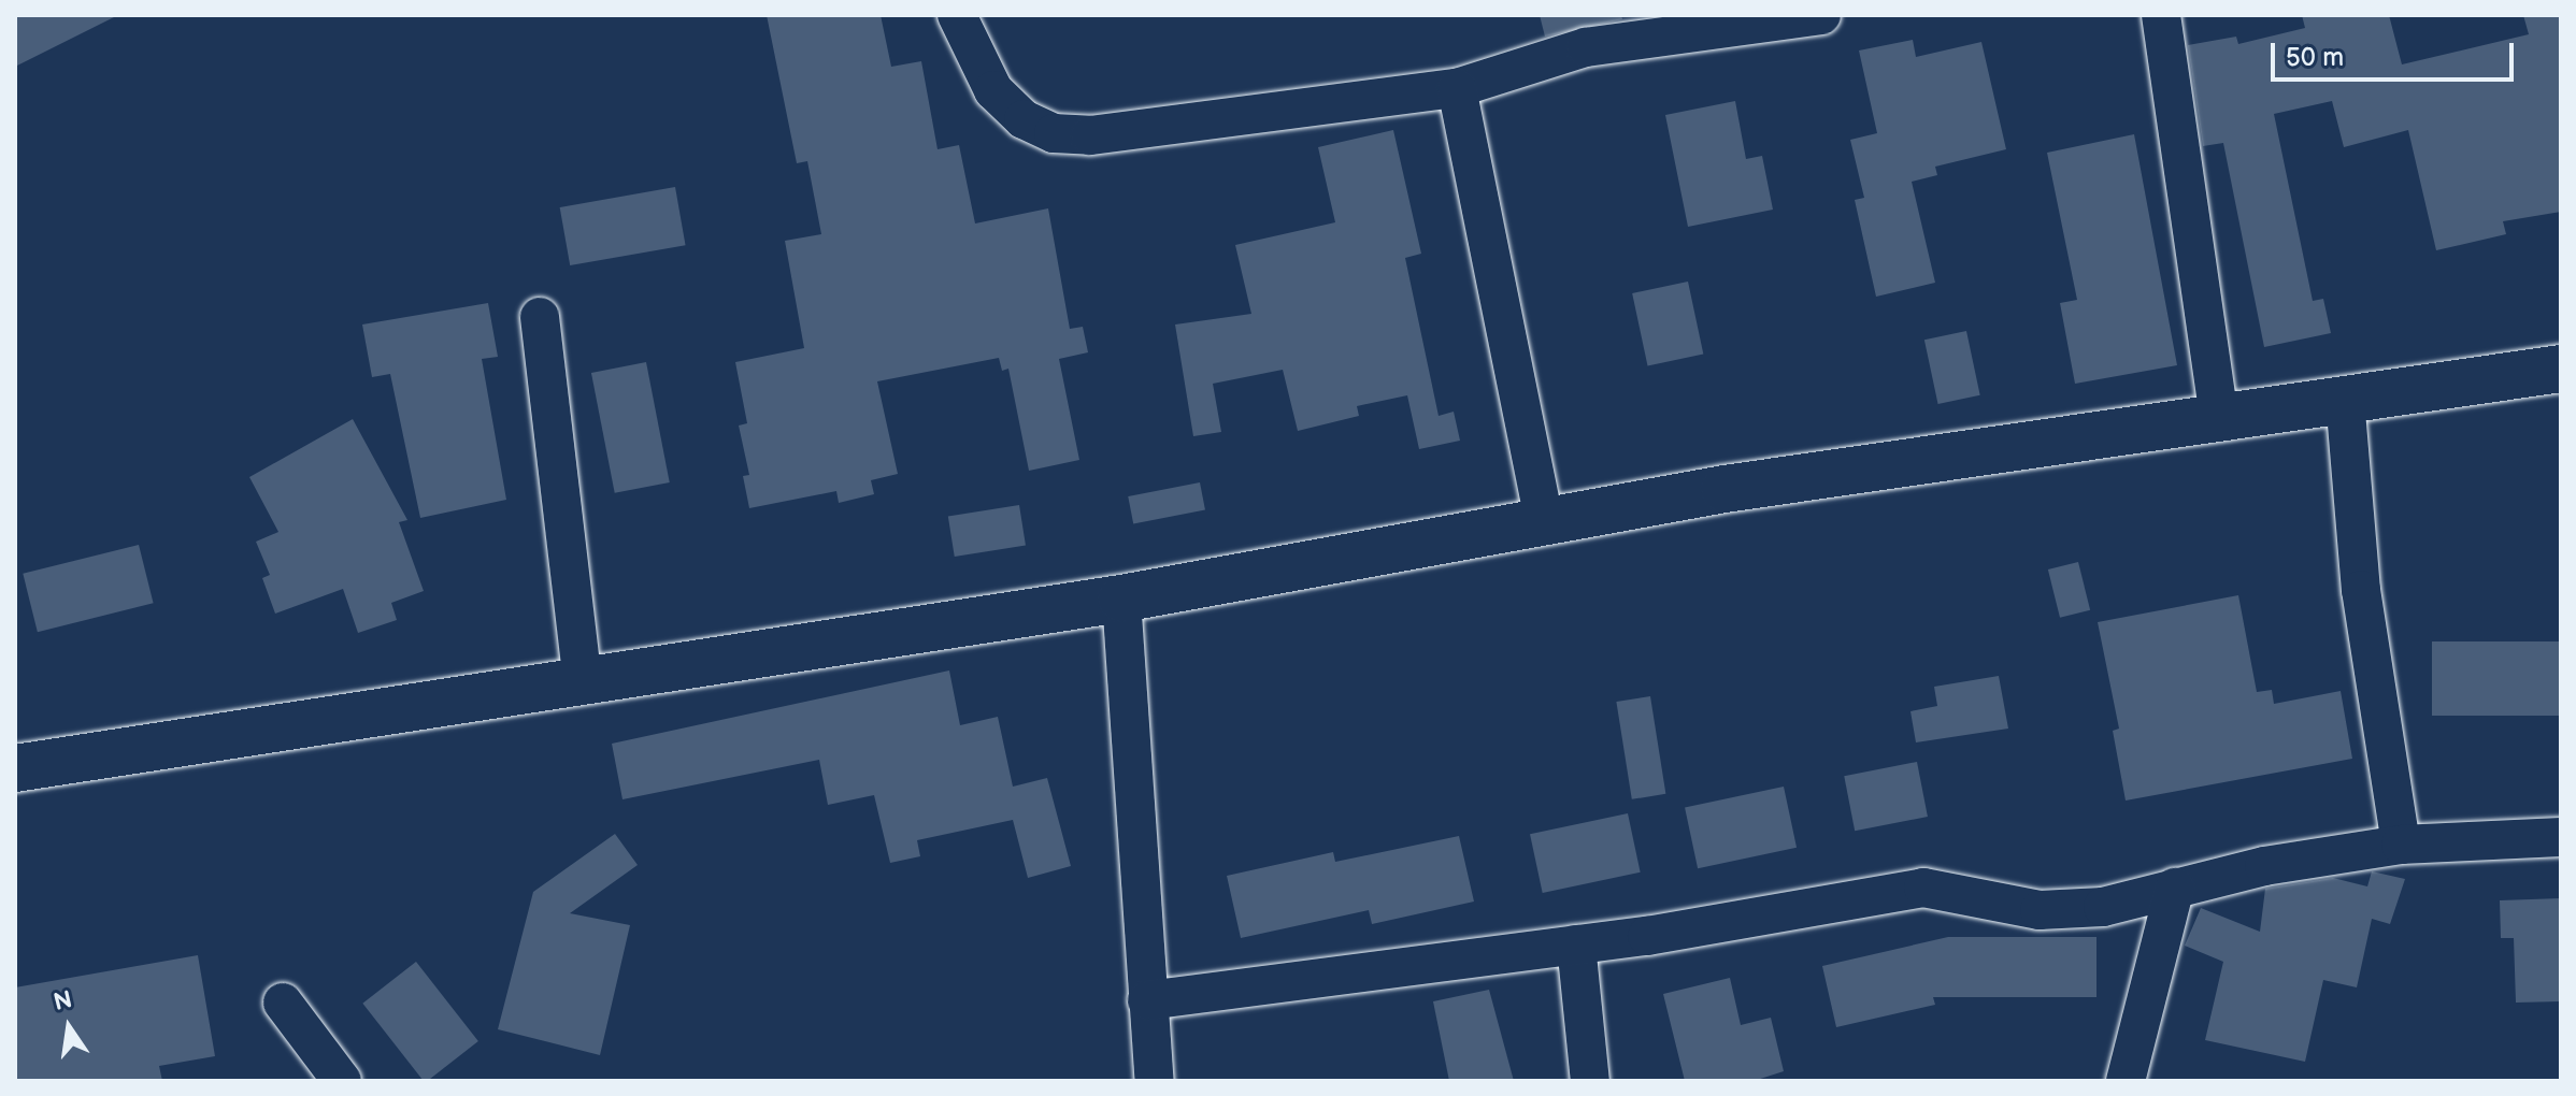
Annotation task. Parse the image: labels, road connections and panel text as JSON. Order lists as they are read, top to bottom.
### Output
{
  "scale_bar": "50 m",
  "north": "top"
}
